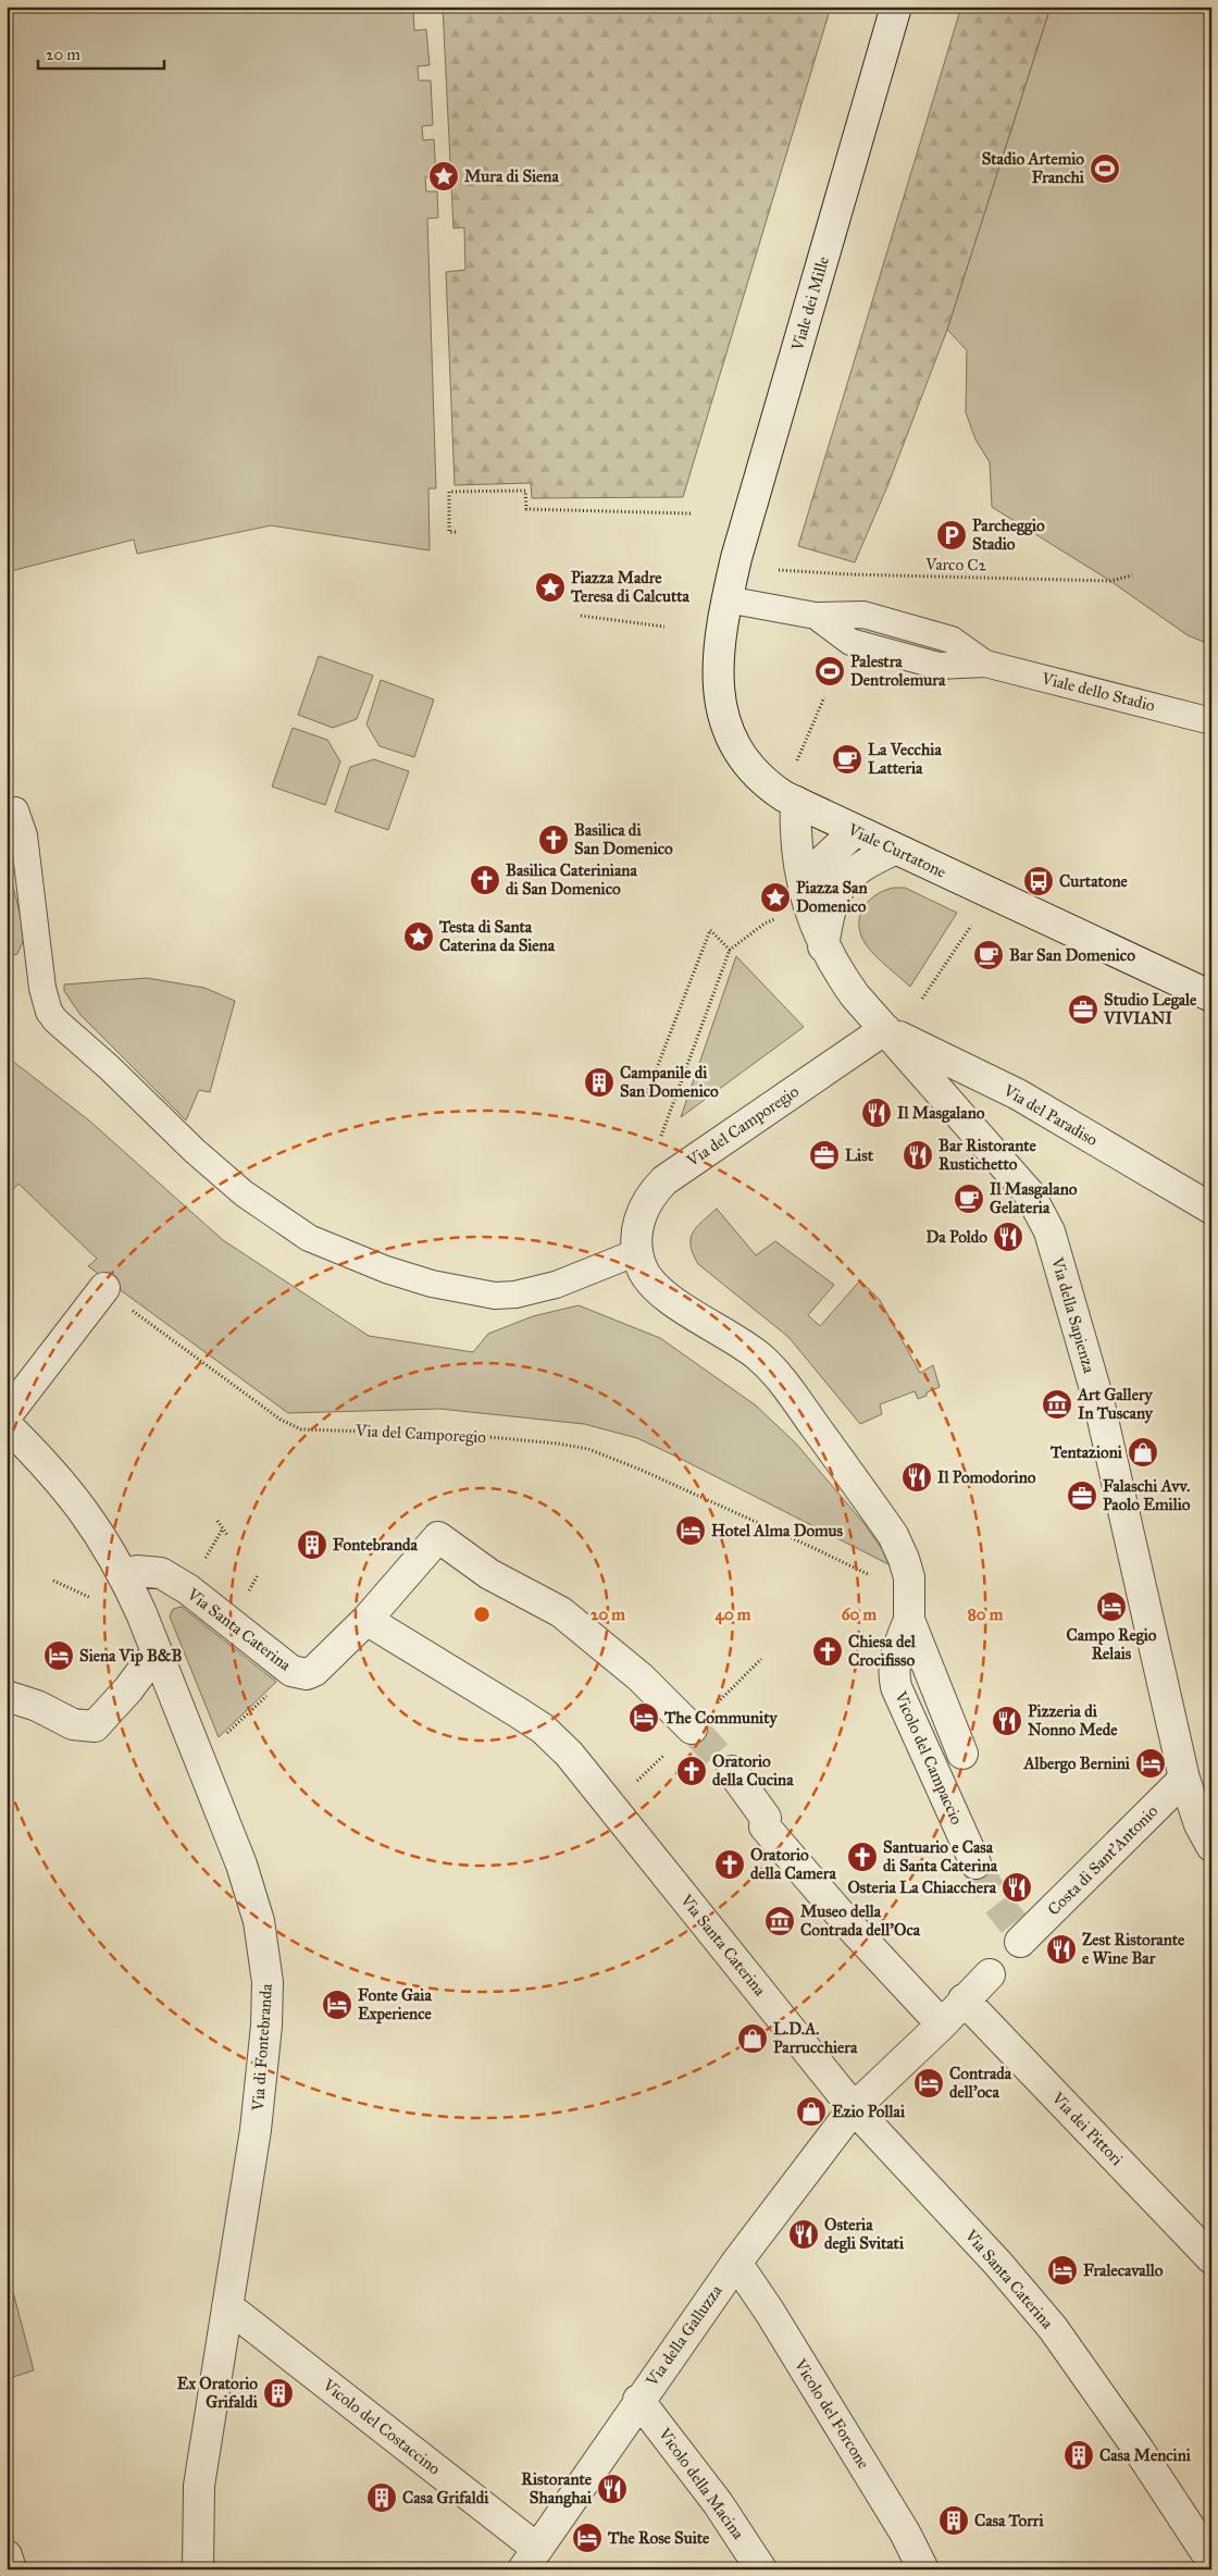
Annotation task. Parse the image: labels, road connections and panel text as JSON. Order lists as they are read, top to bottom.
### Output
{
  "streets": {
    "street": [
      "Viale dei Mille",
      "Viale Curtatone",
      "Via del Paradiso",
      "Via del Camporegio",
      "Via della Sapienza",
      "Via Santa Caterina",
      "Vicolo del Campaccio",
      "Costa di Sant'Antonio",
      "Via di Fontebranda",
      "Via dei Pittori",
      "Via della Galluzza",
      "Vicolo del Forcone",
      "Vicolo del Costaccino",
      "Vicolo della Macina"
    ],
    "lane": ["Viale dello Stadio"],
    "path": ["Varco C2"]
  },
  "crossings": [
    ["Viale dei Mille", "Viale dello Stadio"],
    ["Viale dei Mille", "Viale Curtatone"],
    ["Viale dello Stadio", "Viale Curtatone"],
    ["Viale Curtatone", "Via della Sapienza"],
    ["Via del Paradiso", "Via del Camporegio"],
    ["Via del Paradiso", "Via della Sapienza"],
    ["Via del Camporegio", "Via della Sapienza"],
    ["Via del Camporegio", "Vicolo del Campaccio"],
    ["Via della Sapienza", "Costa di Sant'Antonio"],
    ["Via Santa Caterina", "Via di Fontebranda"],
    ["Via Santa Caterina", "Via della Galluzza"],
    ["Via di Fontebranda", "Vicolo del Costaccino"],
    ["Via della Galluzza", "Vicolo del Forcone"],
    ["Via della Galluzza", "Vicolo del Costaccino"],
    ["Via della Galluzza", "Vicolo della Macina"]
  ],
  "places": {
    "sports": ["Stadio Artemio Franchi", "Palestra Dentrolemura"],
    "place": [
      "Mura di Siena",
      "Piazza Madre Teresa di Calcutta",
      "Piazza San Domenico",
      "Testa di Santa Caterina da Siena"
    ],
    "parking": ["Parcheggio Stadio"],
    "cafe": ["La Vecchia Latteria", "Bar San Domenico", "Il Masgalano Gelateria"],
    "church": [
      "Basilica di San Domenico",
      "Basilica Cateriniana di San Domenico",
      "Chiesa del Crocifisso",
      "Oratorio della Cucina",
      "Santuario e Casa di Santa Caterina",
      "Oratorio della Camera"
    ],
    "bus stop": ["Curtatone"],
    "office": ["Studio Legale VIVIANI", "List", "Falaschi Avv. Paolo Emilio"],
    "building": [
      "Campanile di San Domenico",
      "Fontebranda",
      "Ex Oratorio Grifaldi",
      "Casa Mencini",
      "Casa Grifaldi",
      "Casa Torri"
    ],
    "restaurant": [
      "Il Masgalano",
      "Bar Ristorante Rustichetto",
      "Da Poldo",
      "Il Pomodorino",
      "Pizzeria di Nonno Mede",
      "Osteria La Chiacchera",
      "Zest Ristorante e Wine Bar",
      "Osteria degli Svitati",
      "Ristorante Shanghai"
    ],
    "museum": ["Art Gallery In Tuscany", "Museo della Contrada dell'Oca"],
    "shop": ["Tentazioni", "L.D.A. Parrucchiera", "Ezio Pollai"],
    "hotel": [
      "Hotel Alma Domus",
      "Campo Regio Relais",
      "Siena Vip B&B",
      "The Community",
      "Albergo Bernini",
      "Fonte Gaia Experience",
      "Contrada dell'oca",
      "Fralecavallo",
      "The Rose Suite"
    ]
  },
  "scale_bar": "20 m",
  "rings": [
    "20 m",
    "40 m",
    "60 m",
    "80 m"
  ]
}
